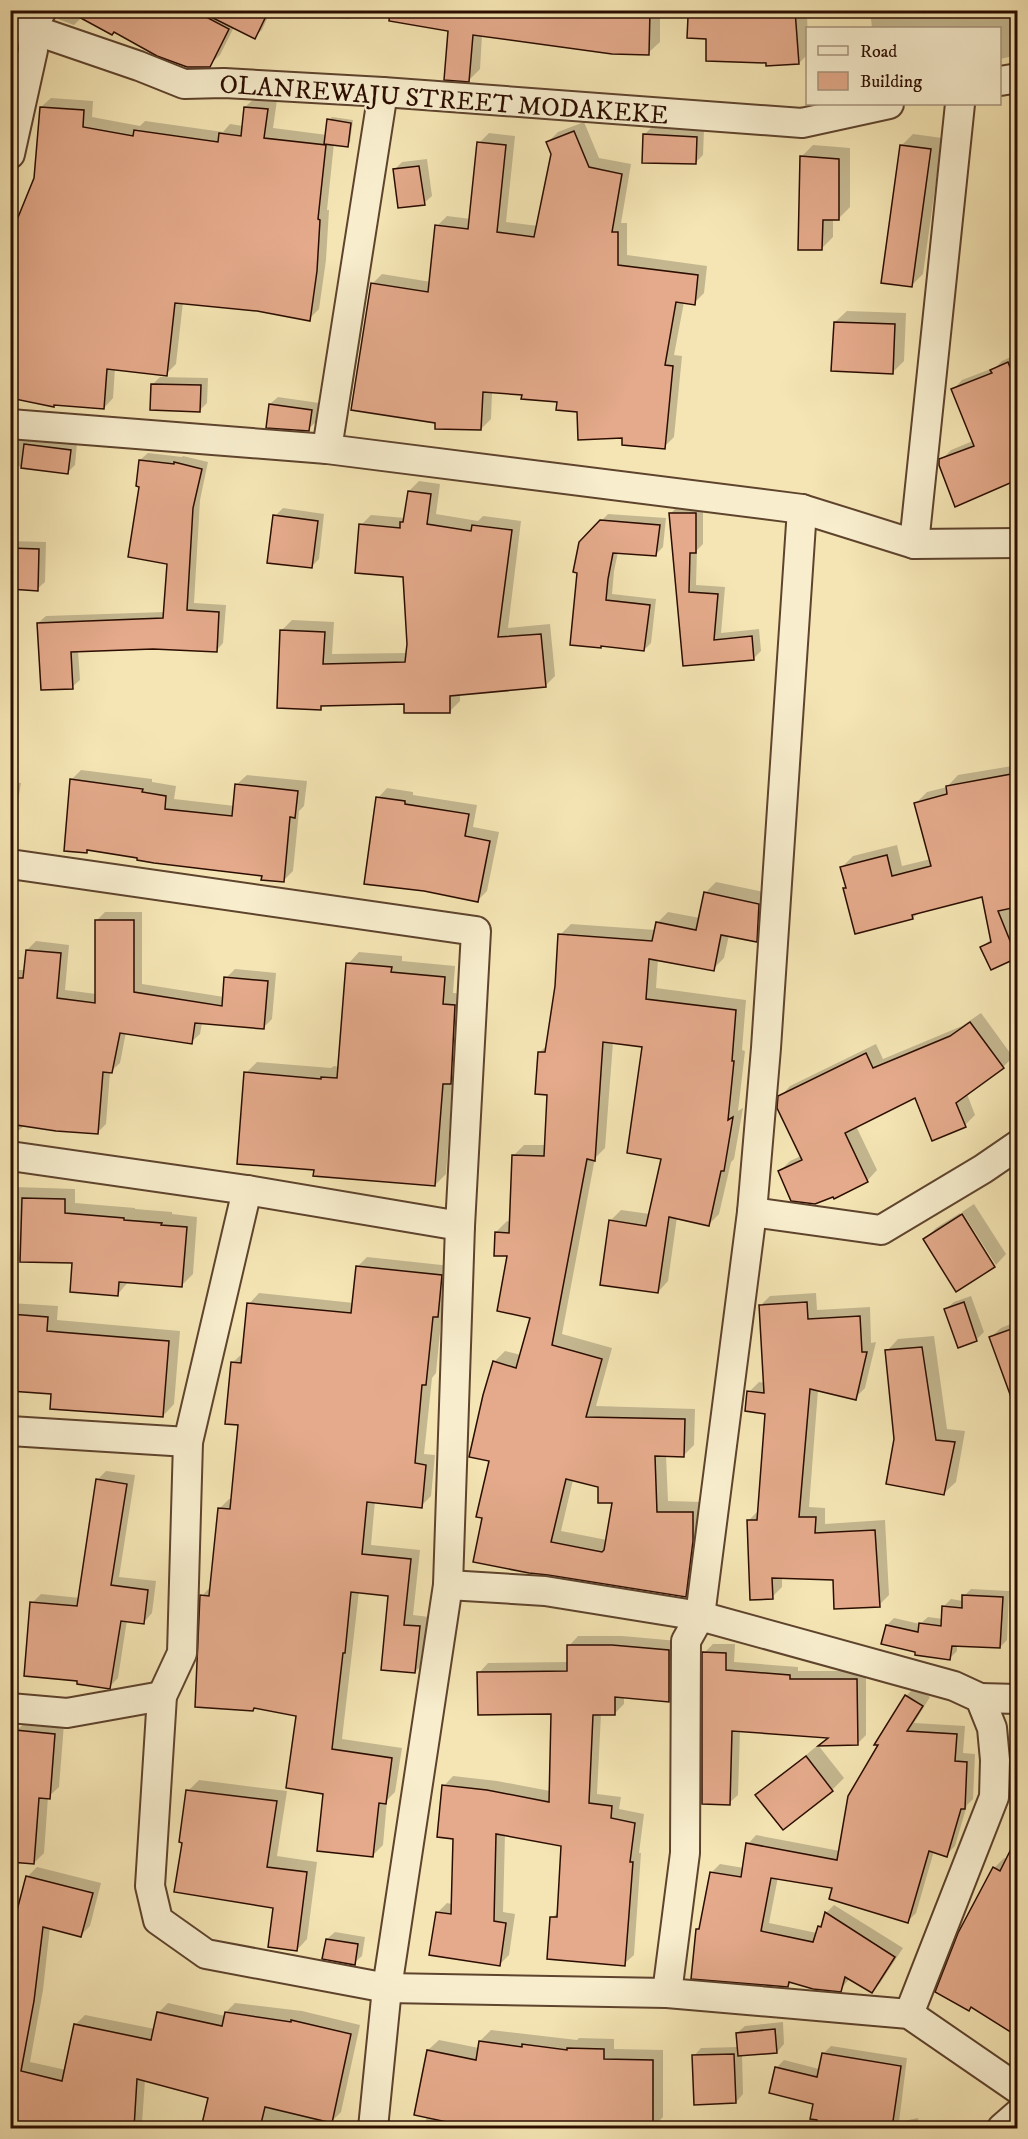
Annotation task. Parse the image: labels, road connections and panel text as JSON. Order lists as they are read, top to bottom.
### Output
{
  "streets": {
    "street": ["OLANREWAJU STREET MODAKEKE"]
  },
  "legend": ["Road", "Building"]
}
